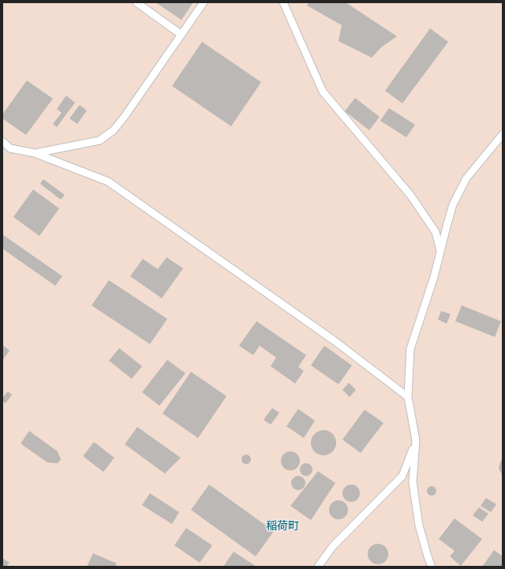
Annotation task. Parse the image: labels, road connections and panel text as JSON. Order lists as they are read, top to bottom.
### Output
{
  "districts": ["稲荷町"]
}
